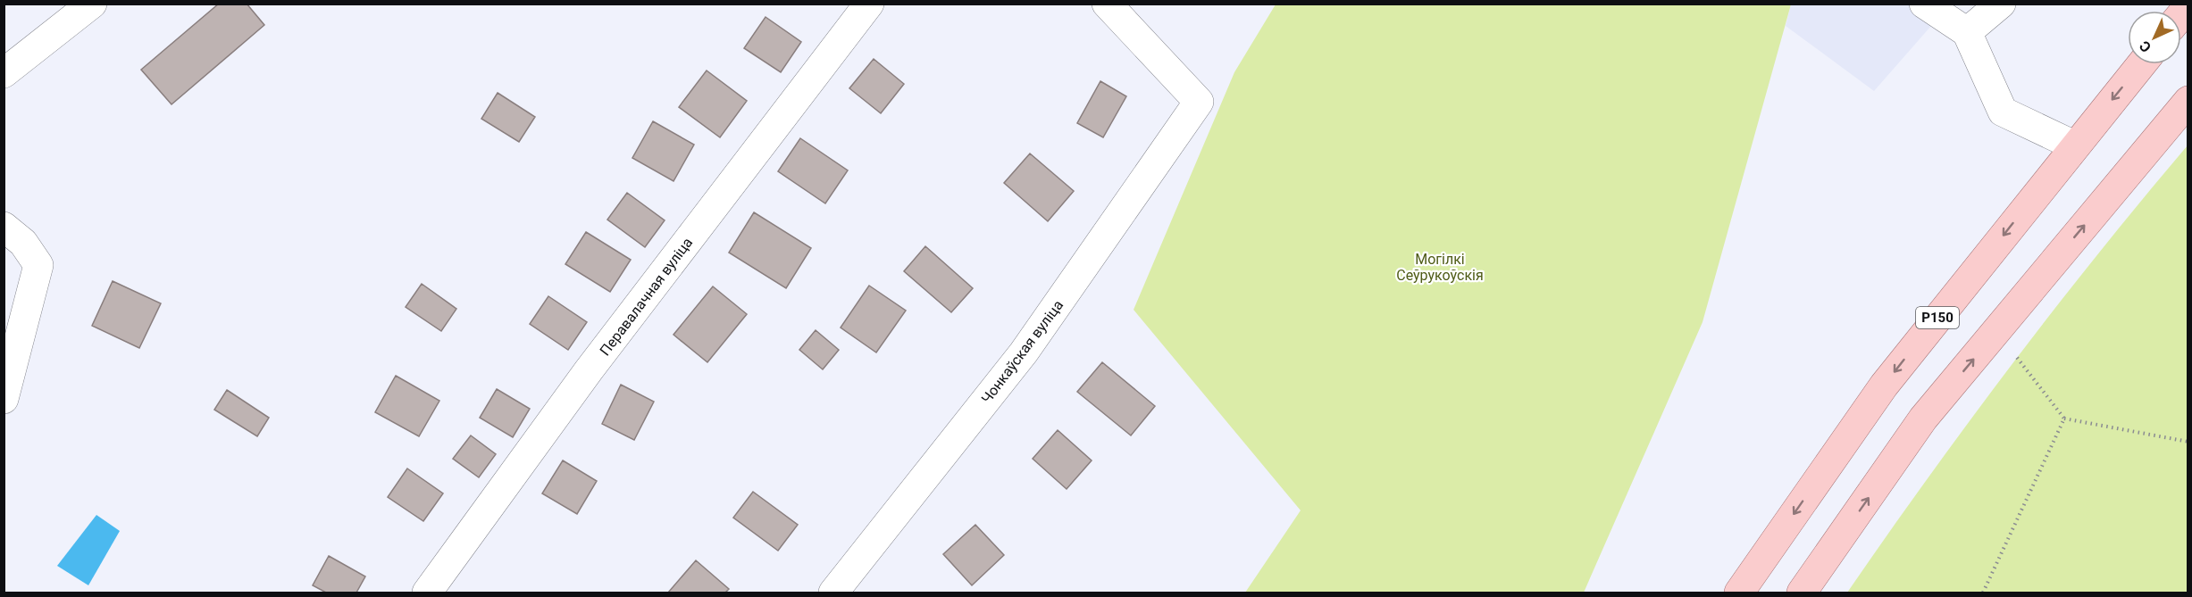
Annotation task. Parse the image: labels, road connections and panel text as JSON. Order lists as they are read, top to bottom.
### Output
{
  "streets": {
    "main road": ["Р150"],
    "street": ["Перавалачная вуліца", "Чонкаўская вуліца"]
  },
  "parks": ["Могілкі Сеўрукоўскія"],
  "north": "bottom left"
}
